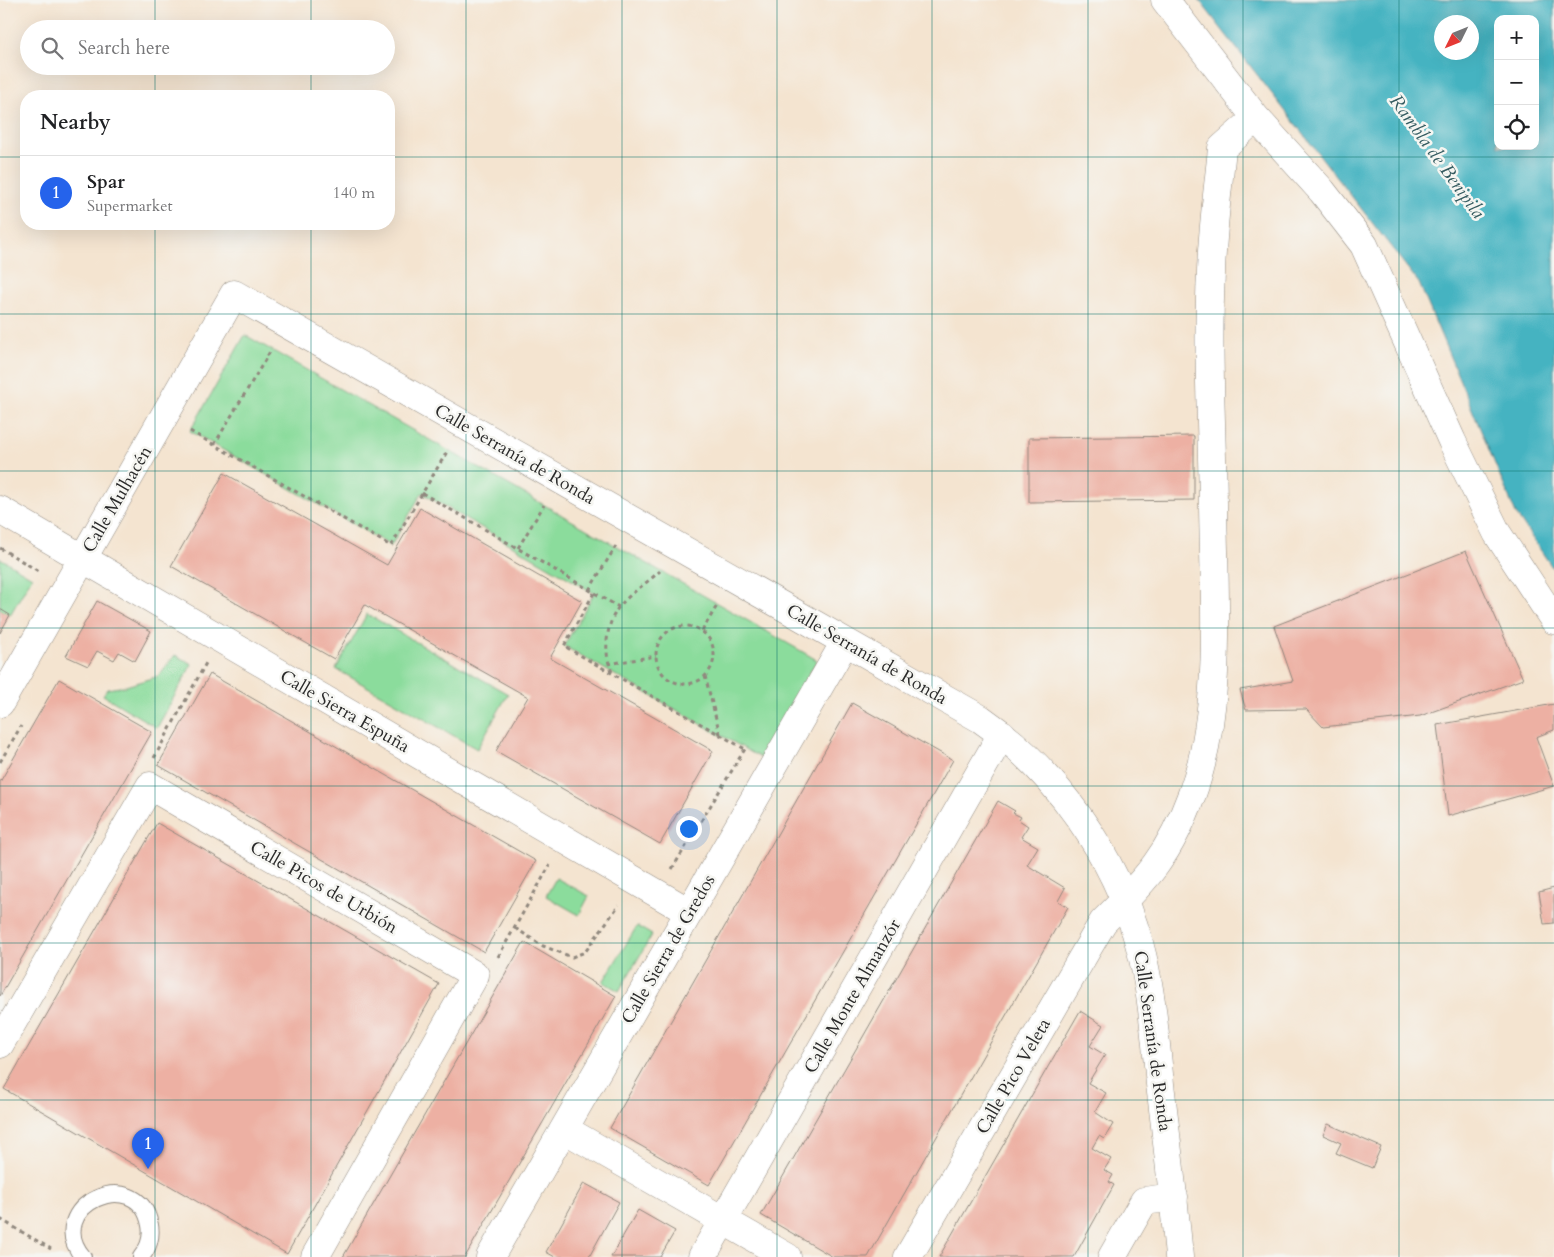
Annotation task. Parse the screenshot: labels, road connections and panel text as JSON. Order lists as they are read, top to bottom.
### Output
{
  "streets": {
    "street": [
      "Calle Serranía de Ronda",
      "Calle Mulhacén",
      "Calle Sierra Espuña",
      "Calle Picos de Urbión",
      "Calle Sierra de Gredos",
      "Calle Monte Almanzór",
      "Calle Pico Veleta"
    ]
  },
  "crossings": [
    ["Calle Serranía de Ronda", "Calle Mulhacén"],
    ["Calle Serranía de Ronda", "Calle Sierra de Gredos"],
    ["Calle Serranía de Ronda", "Calle Monte Almanzór"],
    ["Calle Serranía de Ronda", "Calle Pico Veleta"],
    ["Calle Mulhacén", "Calle Sierra Espuña"],
    ["Calle Sierra Espuña", "Calle Sierra de Gredos"]
  ],
  "water": ["Rambla de Benipila"],
  "north": "bottom left",
  "page": {
    "map_buttons": ["+", "−"],
    "search": "Search here",
    "heading": "Nearby",
    "list": [
      {
        "mark": "1",
        "name": "Spar",
        "note": "Supermarket",
        "value": "140 m"
      }
    ],
    "pins": "1"
  }
}
